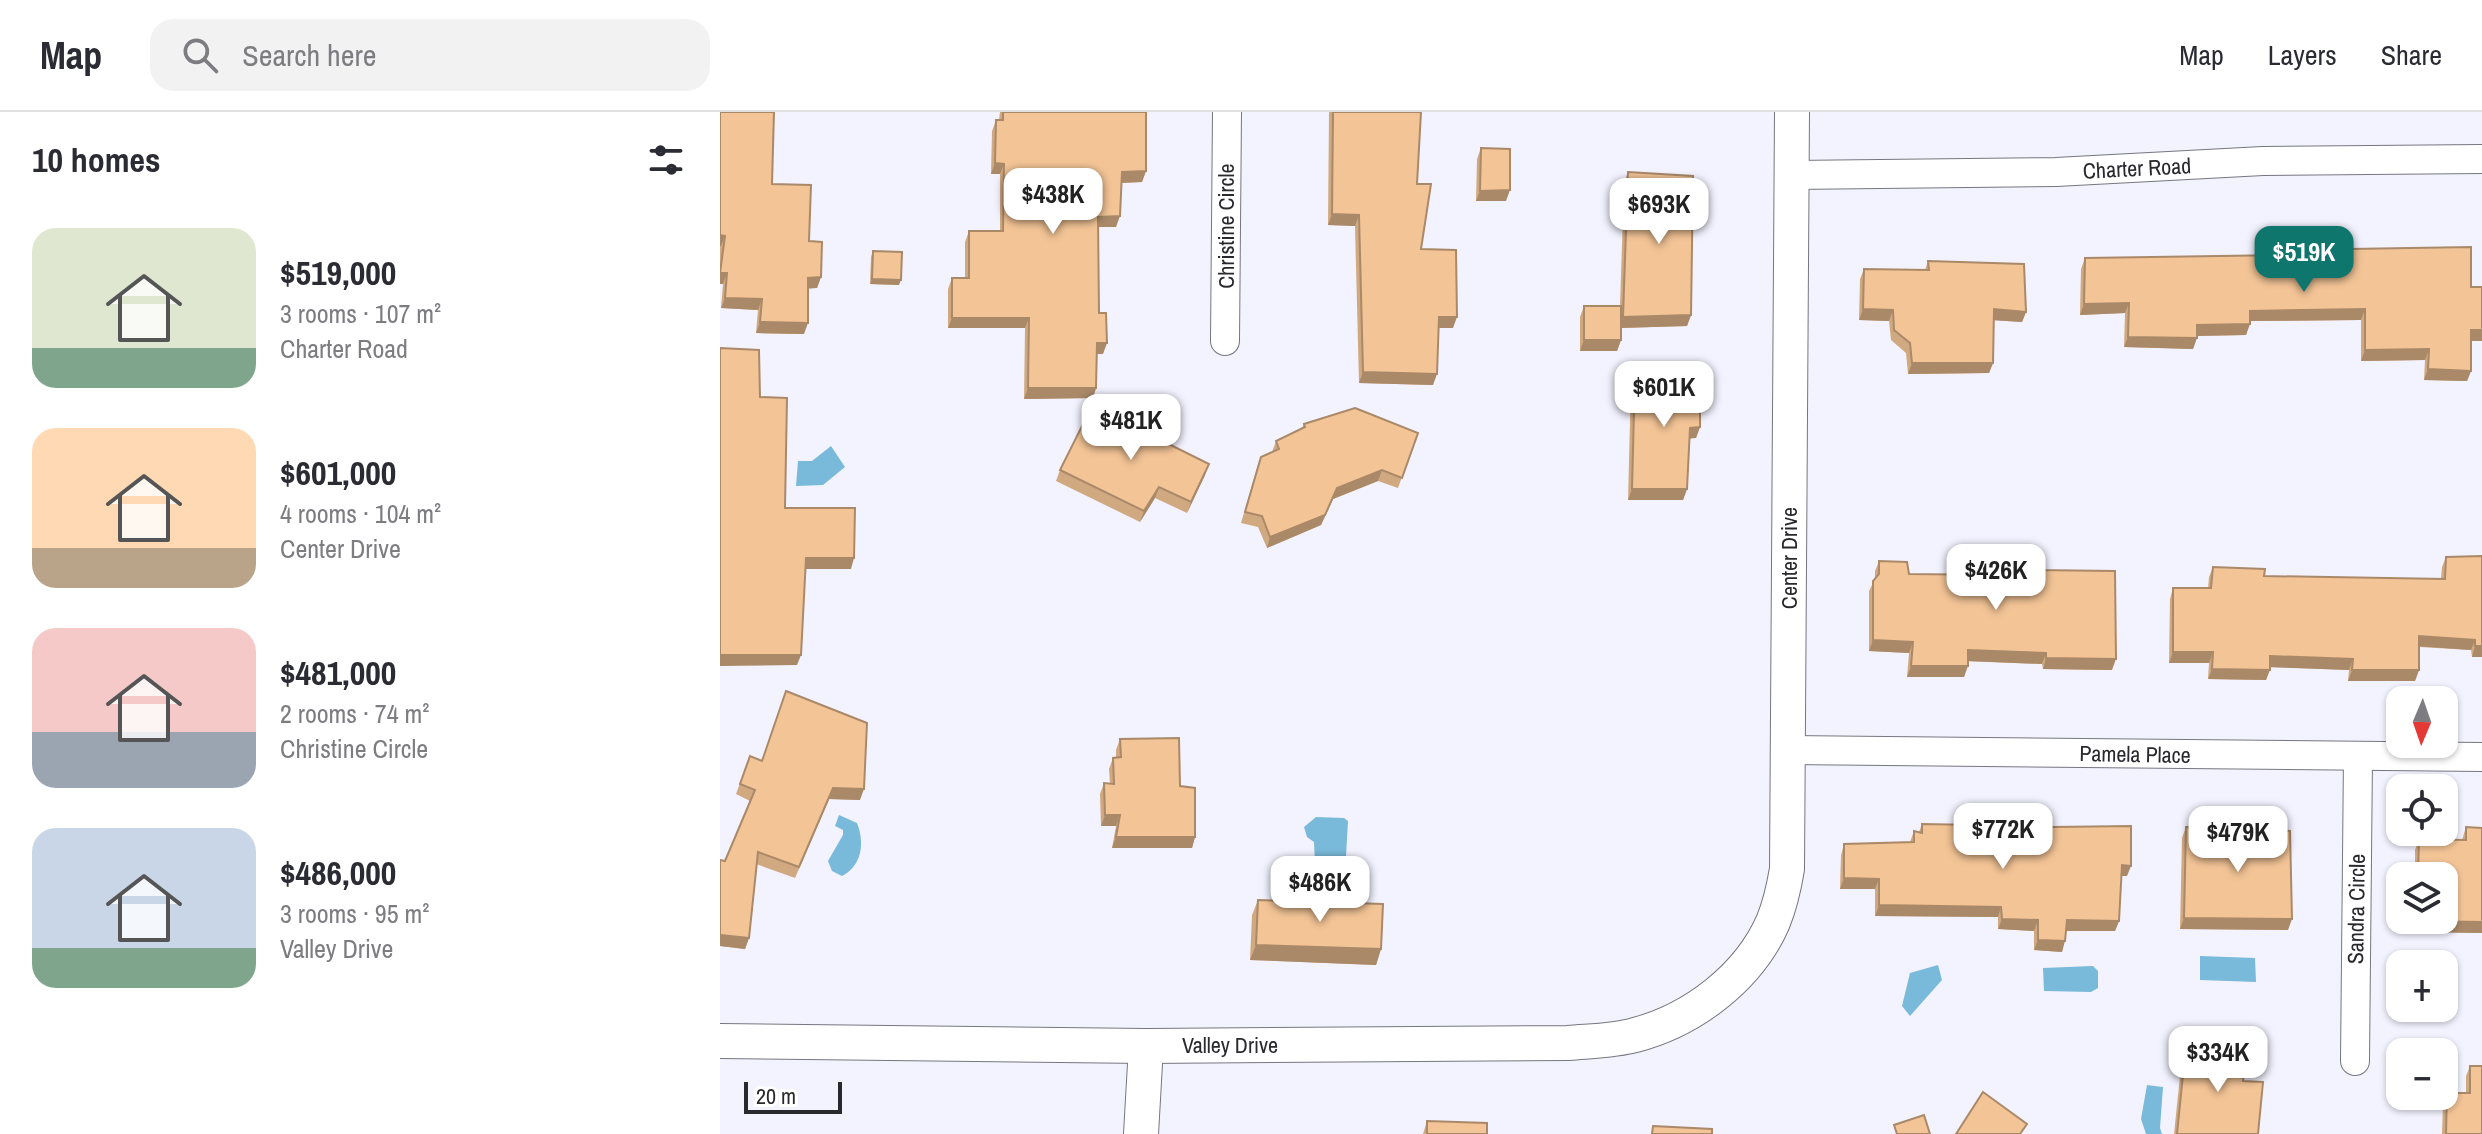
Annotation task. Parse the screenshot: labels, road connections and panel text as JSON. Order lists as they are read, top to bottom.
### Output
{
  "streets": {
    "street": [
      "Charter Road",
      "Christine Circle",
      "Center Drive",
      "Pamela Place",
      "Sandra Circle",
      "Valley Drive"
    ]
  },
  "crossings": [
    ["Charter Road", "Center Drive"],
    ["Center Drive", "Pamela Place"],
    ["Center Drive", "Valley Drive"],
    ["Pamela Place", "Sandra Circle"]
  ],
  "scale_bar": "20 m",
  "north": "bottom",
  "page": {
    "header": "Map",
    "search": "Search here",
    "nav": ["Map", "Layers", "Share"],
    "heading": "10 homes",
    "price": [
      "$438K",
      "$693K",
      "$519K",
      "$601K",
      "$481K",
      "$426K",
      "$772K",
      "$479K",
      "$486K",
      "$334K"
    ],
    "list": [
      {
        "name": "$519,000",
        "note": "3 rooms · 107 m² · Charter Road"
      },
      {
        "name": "$601,000",
        "note": "4 rooms · 104 m² · Center Drive"
      },
      {
        "name": "$481,000",
        "note": "2 rooms · 74 m² · Christine Circle"
      },
      {
        "name": "$486,000",
        "note": "3 rooms · 95 m² · Valley Drive"
      }
    ],
    "map_buttons": ["+", "−"],
    "scale": "20 m"
  }
}
